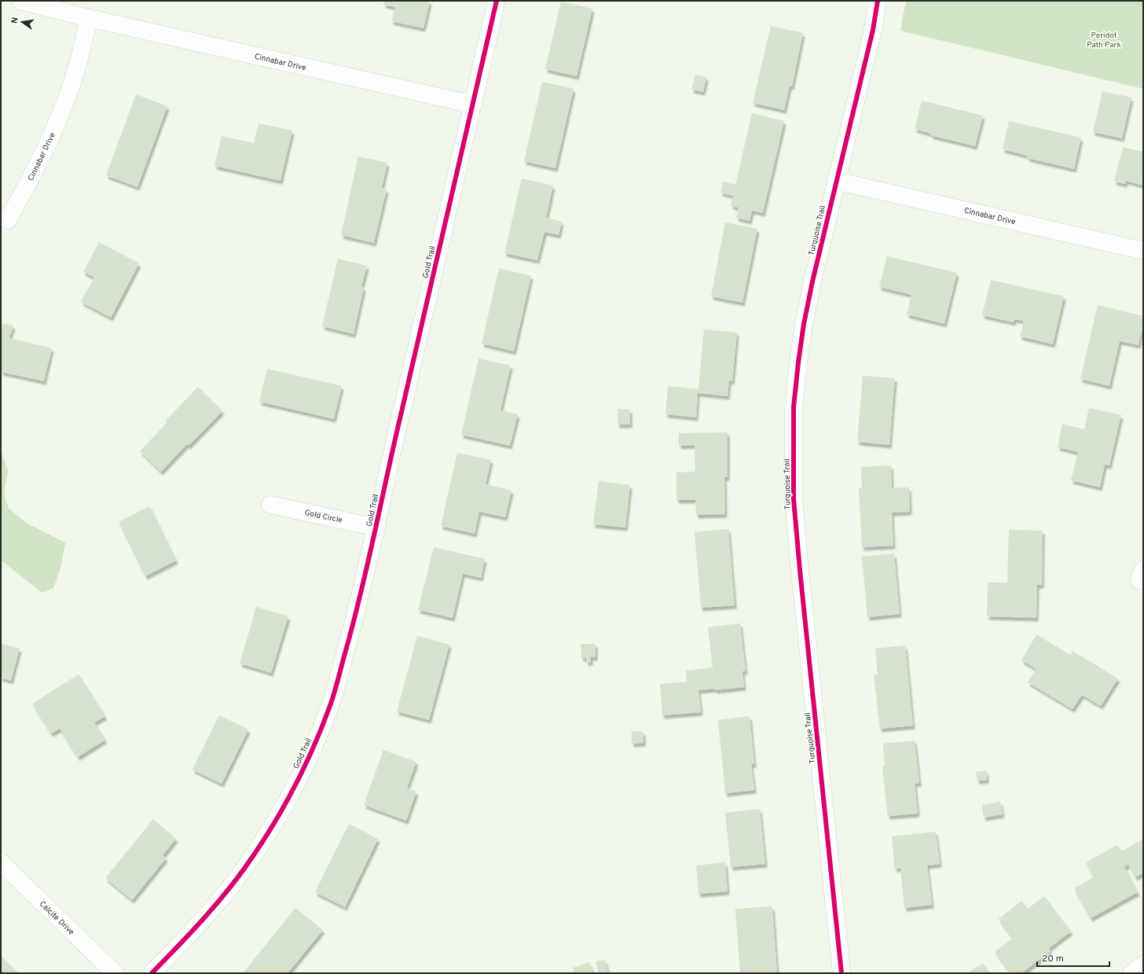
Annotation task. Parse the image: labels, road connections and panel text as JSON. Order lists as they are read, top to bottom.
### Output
{
  "streets": {
    "street": [
      "Cinnabar Drive",
      "Turquoise Trail",
      "Gold Trail",
      "Gold Circle",
      "Calcite Drive"
    ]
  },
  "crossings": [
    ["Cinnabar Drive", "Turquoise Trail"],
    ["Cinnabar Drive", "Gold Trail"],
    ["Gold Trail", "Gold Circle"]
  ],
  "parks": ["Peridot Path Park"],
  "scale_bar": "20 m",
  "north": "left"
}
